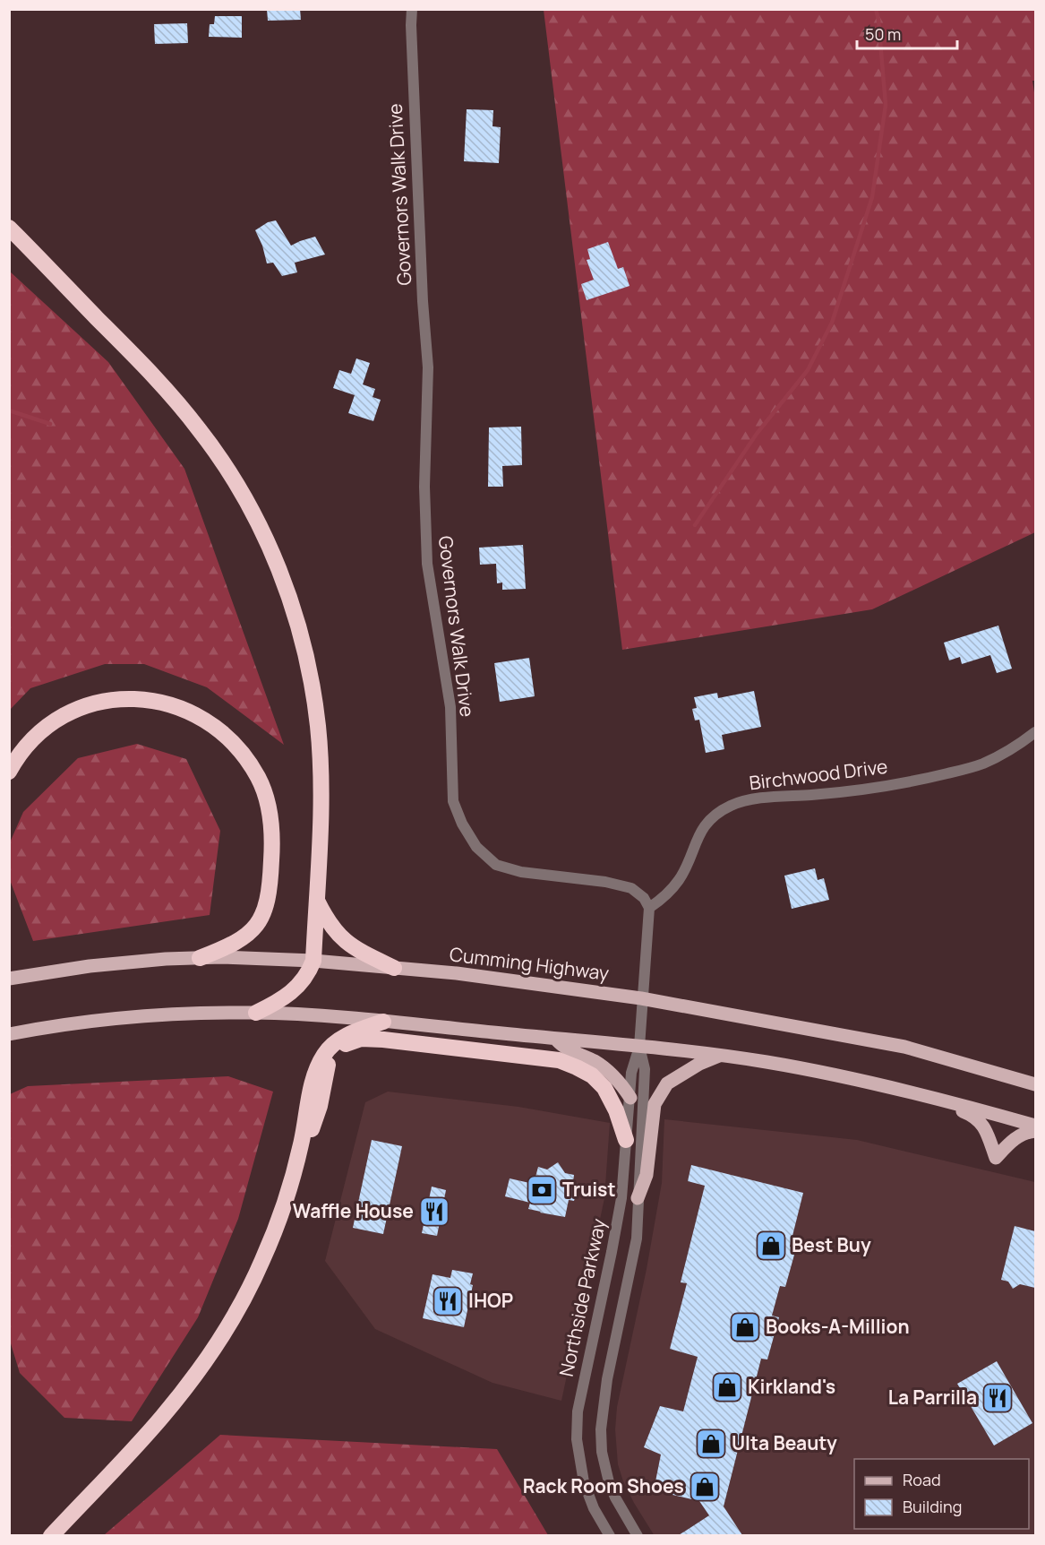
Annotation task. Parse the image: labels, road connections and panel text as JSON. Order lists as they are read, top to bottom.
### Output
{
  "streets": {
    "main road": ["Cumming Highway"],
    "street": ["Governors Walk Drive", "Birchwood Drive", "Northside Parkway"]
  },
  "crossings": [
    ["Governors Walk Drive", "Birchwood Drive"]
  ],
  "places": {
    "bank": ["Truist"],
    "restaurant": ["Waffle House", "IHOP", "La Parrilla"],
    "shop": [
      "Best Buy",
      "Books-A-Million",
      "Kirkland's",
      "Ulta Beauty",
      "Rack Room Shoes"
    ]
  },
  "legend": ["Road", "Building"],
  "scale_bar": "50 m"
}
